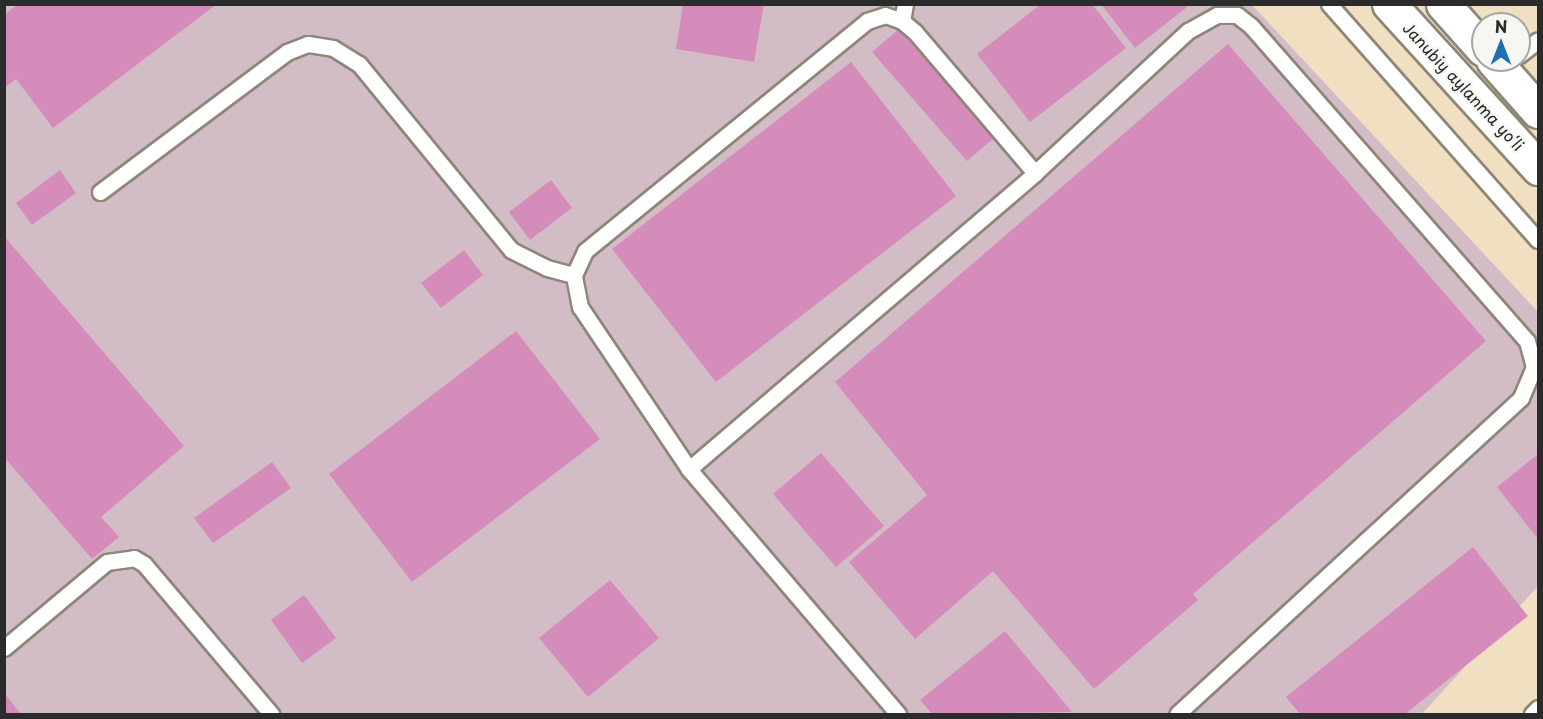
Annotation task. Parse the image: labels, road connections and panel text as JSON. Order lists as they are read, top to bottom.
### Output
{
  "streets": {
    "highway": ["Janubiy aylanma yoʻli"]
  },
  "north": "top"
}
